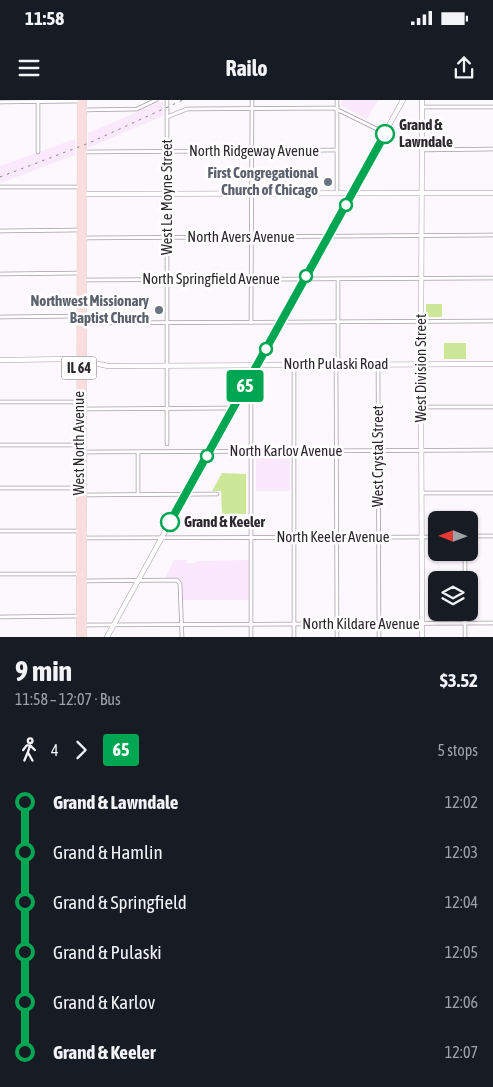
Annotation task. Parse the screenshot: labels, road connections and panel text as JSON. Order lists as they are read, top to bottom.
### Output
{
  "streets": {
    "main road": [
      "North Pulaski Road",
      "IL 64",
      "West Division Street",
      "West North Avenue"
    ],
    "street": [
      "North Ridgeway Avenue",
      "West Le Moyne Street",
      "North Avers Avenue",
      "North Springfield Avenue",
      "North Karlov Avenue",
      "West Crystal Street",
      "North Keeler Avenue",
      "North Kildare Avenue"
    ]
  },
  "crossings": [
    ["North Ridgeway Avenue", "West Le Moyne Street"],
    ["North Ridgeway Avenue", "West North Avenue"],
    ["West Le Moyne Street", "North Avers Avenue"],
    ["West Le Moyne Street", "North Springfield Avenue"],
    ["West Le Moyne Street", "North Pulaski Road"],
    ["North Avers Avenue", "West Division Street"],
    ["North Avers Avenue", "West North Avenue"],
    ["North Springfield Avenue", "West Division Street"],
    ["North Springfield Avenue", "West North Avenue"],
    ["North Pulaski Road", "West Division Street"],
    ["North Pulaski Road", "West North Avenue"],
    ["North Pulaski Road", "West Crystal Street"],
    ["West Division Street", "North Karlov Avenue"],
    ["West Division Street", "North Keeler Avenue"],
    ["West Division Street", "North Kildare Avenue"],
    ["West North Avenue", "North Karlov Avenue"],
    ["West North Avenue", "North Keeler Avenue"],
    ["West North Avenue", "North Kildare Avenue"],
    ["North Karlov Avenue", "West Crystal Street"],
    ["West Crystal Street", "North Keeler Avenue"],
    ["West Crystal Street", "North Kildare Avenue"]
  ],
  "places": [
    "Grand & Lawndale",
    "First Congregational Church of Chicago",
    "Northwest Missionary Baptist Church",
    "Grand & Keeler"
  ],
  "lines": ["bus line 65"],
  "north": "left",
  "page": {
    "status": "11:58",
    "header": "Railo",
    "on_map": "65",
    "heading": ["9 min", "11:58 – 12:07 · Bus", "$3.52"],
    "legs": ["4", "65", "5 stops"],
    "list": [
      {
        "name": "Grand & Lawndale",
        "value": "12:02"
      },
      {
        "name": "Grand & Hamlin",
        "value": "12:03"
      },
      {
        "name": "Grand & Springfield",
        "value": "12:04"
      },
      {
        "name": "Grand & Pulaski",
        "value": "12:05"
      },
      {
        "name": "Grand & Karlov",
        "value": "12:06"
      },
      {
        "name": "Grand & Keeler",
        "value": "12:07"
      }
    ]
  }
}
